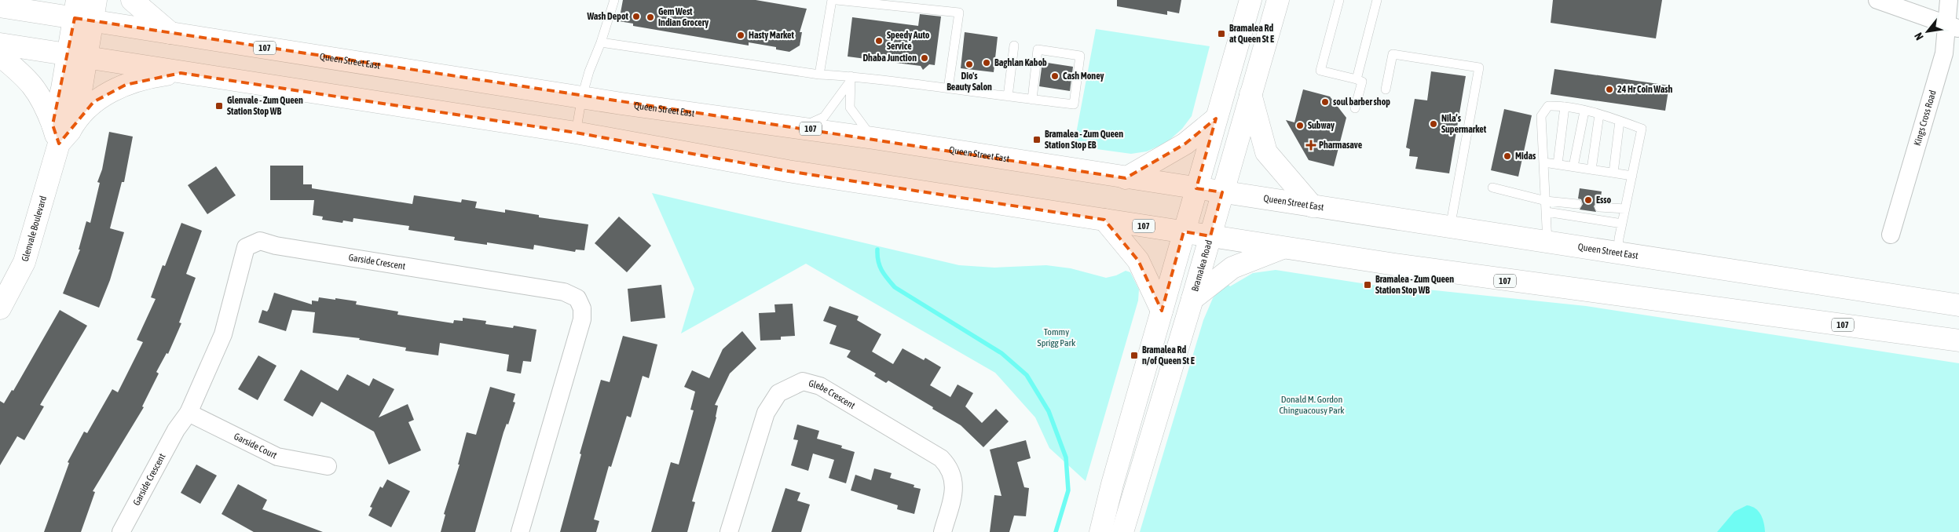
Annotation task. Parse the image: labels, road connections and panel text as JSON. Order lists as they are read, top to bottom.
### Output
{
  "streets": {
    "main road": [
      "107",
      "Queen Street East",
      "Glenvale Boulevard",
      "Bramalea Road"
    ],
    "street": [
      "Kings Cross Road",
      "Garside Crescent",
      "Glebe Crescent",
      "Garside Court"
    ]
  },
  "crossings": [
    ["107", "Glenvale Boulevard"],
    ["107", "Bramalea Road"],
    ["Queen Street East", "Glenvale Boulevard"],
    ["Queen Street East", "Bramalea Road"],
    ["Garside Crescent", "Garside Court"]
  ],
  "parks": ["Tommy Sprigg Park", "Donald M. Gordon Chinguacousy Park"],
  "places": {
    "other": [
      "Wash Depot",
      "Gem West Indian Grocery",
      "Hasty Market",
      "Speedy Auto Service",
      "Dhaba Junction",
      "Baghlan Kabob",
      "Dio's Beauty Salon",
      "Cash Money",
      "24 Hr Coin Wash",
      "soul barber shop",
      "Nila’s Supermarket",
      "Subway",
      "Midas",
      "Esso"
    ],
    "transit": [
      "Bramalea Rd at Queen St E",
      "Glenvale - Zum Queen Station Stop WB",
      "Bramalea - Zum Queen Station Stop EB",
      "Bramalea - Zum Queen Station Stop WB",
      "Bramalea Rd n/of Queen St E"
    ],
    "health": ["Pharmasave"]
  },
  "north": "bottom left"
}
